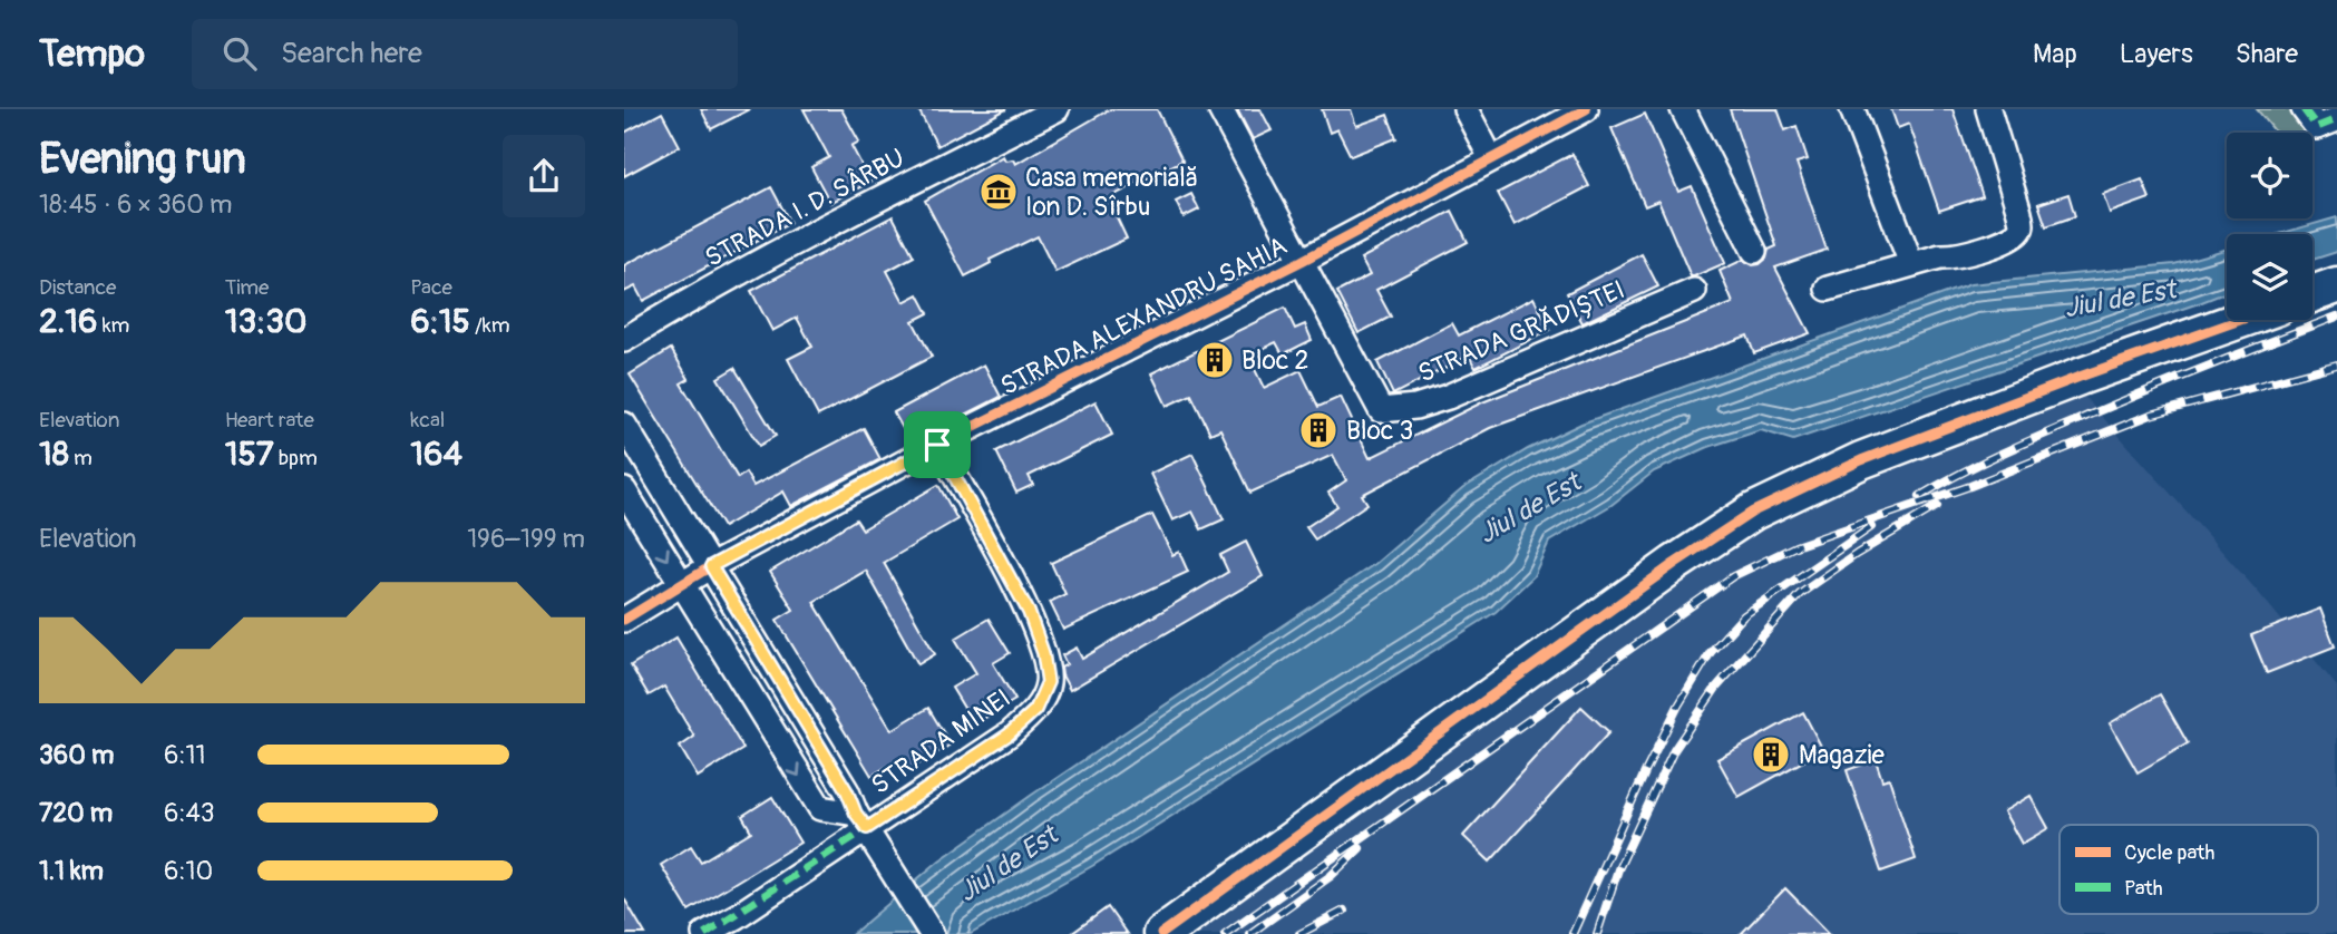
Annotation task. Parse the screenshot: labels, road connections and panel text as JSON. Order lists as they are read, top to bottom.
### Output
{
  "streets": {
    "street": [
      "STRADA I. D. SÂRBU",
      "STRADA ALEXANDRU SAHIA",
      "STRADA GRĂDIȘTEI",
      "STRADA MINEI"
    ]
  },
  "crossings": [
    ["STRADA ALEXANDRU SAHIA", "STRADA GRĂDIȘTEI"],
    ["STRADA ALEXANDRU SAHIA", "STRADA MINEI"]
  ],
  "water": ["Jiul de Est"],
  "places": {
    "museum": ["Casa memorială Ion D. Sîrbu"],
    "building": ["Bloc 2", "Bloc 3", "Magazie"]
  },
  "legend": ["Cycle path", "Path"],
  "page": {
    "header": "Tempo",
    "search": "Search here",
    "nav": ["Map", "Layers", "Share"],
    "heading": ["Evening run", "18:45 · 6 × 360 m"],
    "stats": [
      ["Distance", "2.16 km"],
      ["Time", "13:30"],
      ["Pace", "6:15 /km"],
      ["Elevation", "18 m"],
      ["Heart rate", "157 bpm"],
      ["kcal", "164"]
    ],
    "chart": ["Elevation", "196–199 m"],
    "list": [
      {
        "name": "360 m",
        "note": "6:11"
      },
      {
        "name": "720 m",
        "note": "6:43"
      },
      {
        "name": "1.1 km",
        "note": "6:10"
      }
    ]
  }
}
